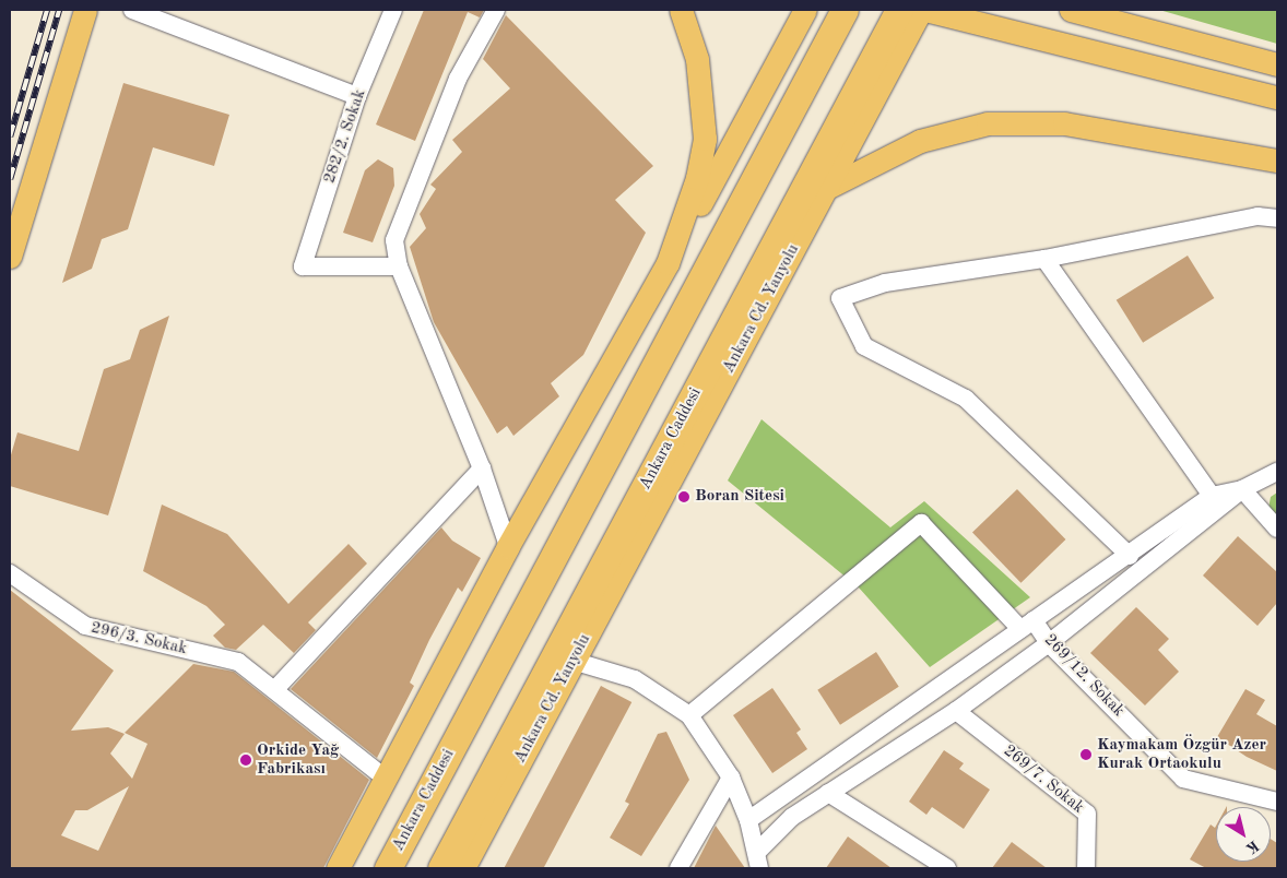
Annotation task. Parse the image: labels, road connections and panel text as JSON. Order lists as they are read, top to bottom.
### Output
{
  "streets": {
    "highway": ["Ankara Caddesi"],
    "main road": ["Ankara Cd. Yanyolu"],
    "street": [
      "282/2. Sokak",
      "296/3. Sokak",
      "269/12. Sokak",
      "269/7. Sokak"
    ]
  },
  "places": ["Boran Sitesi", "Kaymakam Özgür Azer Kurak Ortaokulu", "Orkide Yağ Fabrikası"],
  "north": "bottom right"
}
